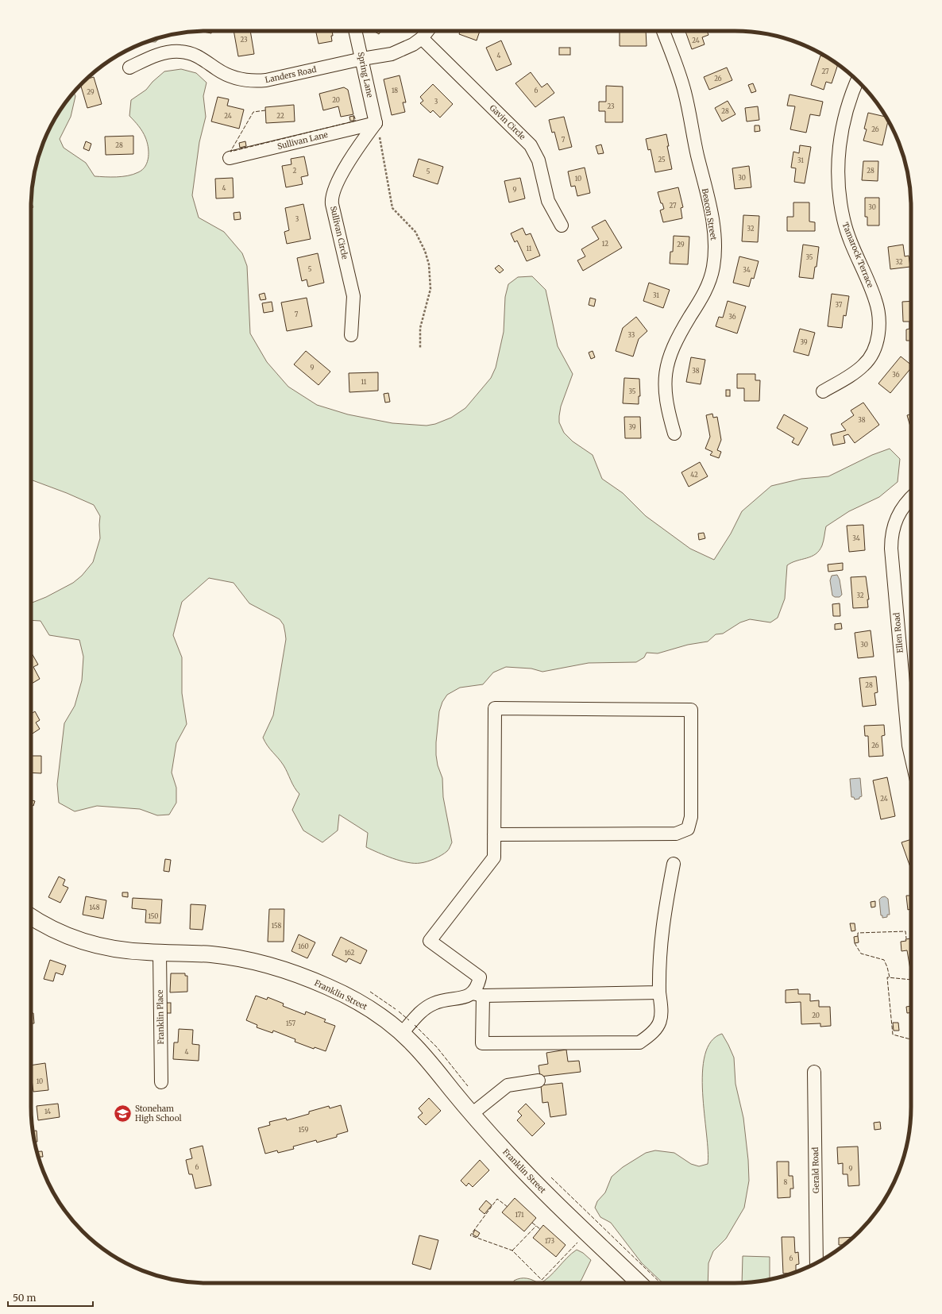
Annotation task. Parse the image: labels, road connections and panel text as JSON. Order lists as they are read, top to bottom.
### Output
{
  "streets": {
    "main road": ["Franklin Street"],
    "street": [
      "Landers Road",
      "Spring Lane",
      "Gavin Circle",
      "Sullivan Lane",
      "Beacon Street",
      "Sullivan Circle",
      "Tamarock Terrace",
      "Ellen Road",
      "Franklin Place",
      "Gerald Road"
    ]
  },
  "crossings": [
    ["Landers Road", "Spring Lane"],
    ["Landers Road", "Gavin Circle"],
    ["Spring Lane", "Sullivan Lane"],
    ["Spring Lane", "Sullivan Circle"],
    ["Sullivan Lane", "Sullivan Circle"],
    ["Franklin Street", "Franklin Place"]
  ],
  "places": {
    "school or university": ["Stoneham High School"]
  },
  "house_numbers": [
    "23",
    "24",
    "4",
    "27",
    "26",
    "18",
    "6",
    "29",
    "20",
    "3",
    "23",
    "28",
    "24",
    "22",
    "26",
    "7",
    "28",
    "25",
    "31",
    "2",
    "28",
    "5",
    "30",
    "10",
    "4",
    "9",
    "27",
    "30",
    "3",
    "32",
    "12",
    "29",
    "11",
    "35",
    "32",
    "5",
    "34",
    "31",
    "37",
    "7",
    "36",
    "33",
    "39",
    "9",
    "38",
    "36",
    "11",
    "35",
    "38",
    "39",
    "42",
    "34",
    "32",
    "30",
    "28",
    "26",
    "24",
    "148",
    "150",
    "158",
    "160",
    "162",
    "20",
    "157",
    "4",
    "10",
    "14",
    "159",
    "6",
    "9",
    "8",
    "171",
    "173",
    "6"
  ],
  "scale_bar": "50 m"
}
